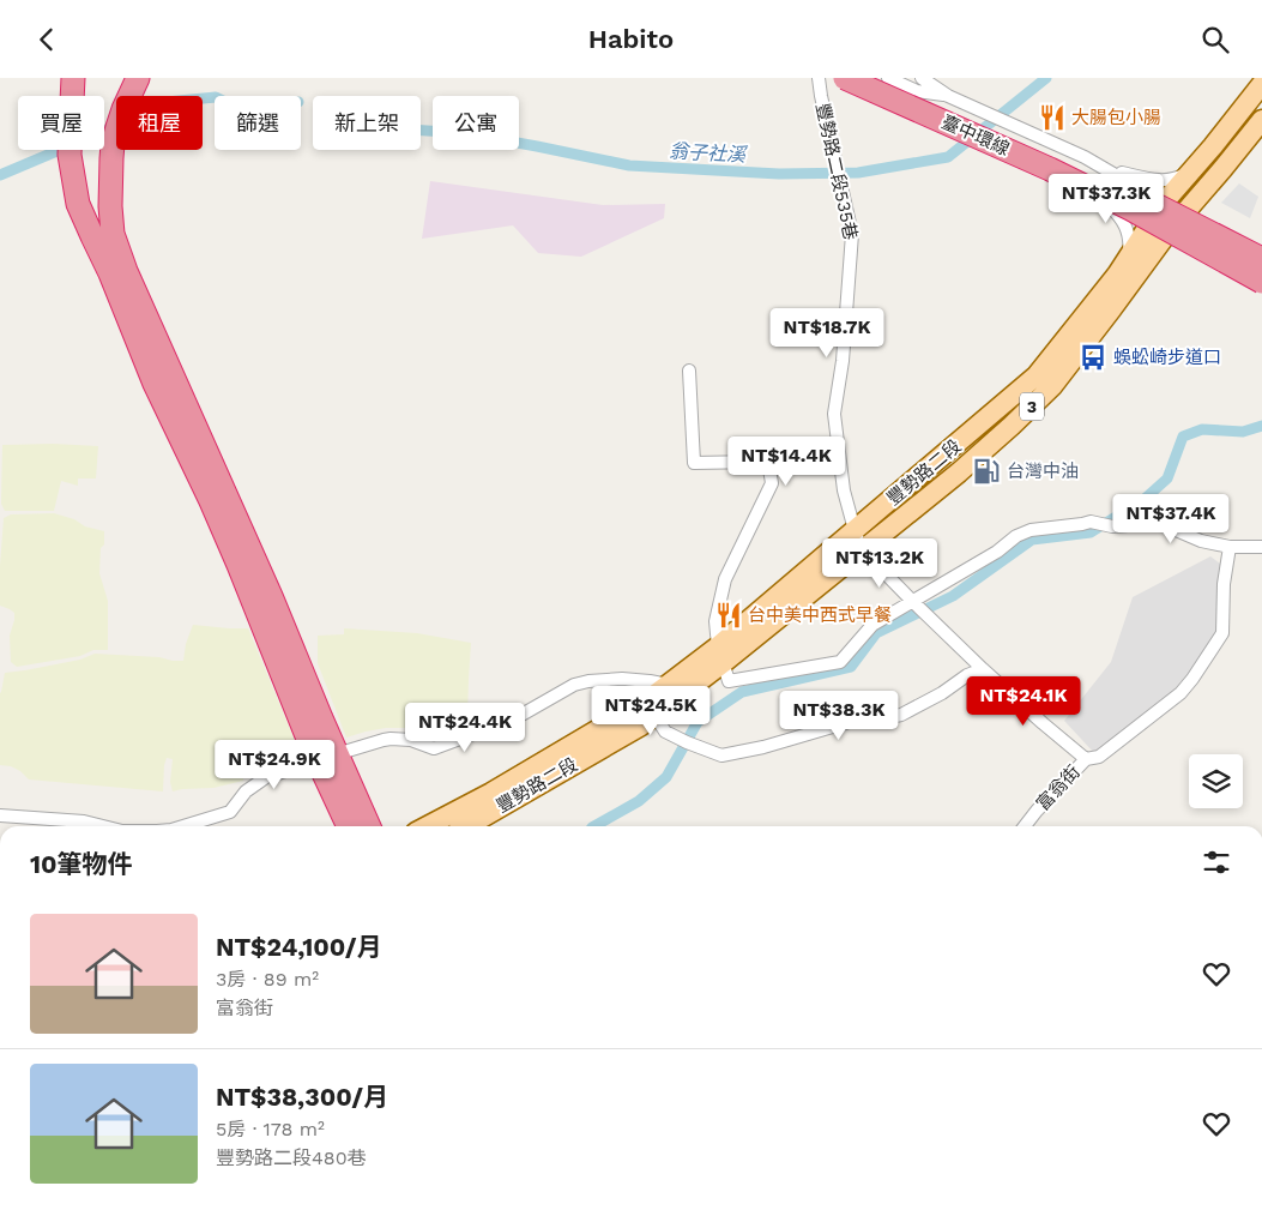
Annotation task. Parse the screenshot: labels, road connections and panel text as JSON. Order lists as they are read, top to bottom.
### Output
{
  "streets": {
    "highway": ["臺中環線"],
    "main road": ["3", "豐勢路二段"],
    "street": ["豐勢路二段535巷", "富翁街"]
  },
  "crossings": [
    ["豐勢路二段535巷", "豐勢路二段"],
    ["豐勢路二段535巷", "富翁街"],
    ["豐勢路二段", "富翁街"]
  ],
  "water": ["翁子社溪"],
  "places": {
    "restaurant": ["大腸包小腸", "台中美中西式早餐"],
    "bus stop": ["蜈蚣崎步道口"],
    "fuel station": ["台灣中油"]
  },
  "page": {
    "header": "Habito",
    "chip": [
      "買屋",
      "租屋",
      "篩選",
      "新上架",
      "公寓"
    ],
    "price": [
      "NT$37.3K",
      "NT$18.7K",
      "NT$14.4K",
      "NT$37.4K",
      "NT$13.2K",
      "NT$24.1K",
      "NT$24.5K",
      "NT$38.3K",
      "NT$24.4K",
      "NT$24.9K"
    ],
    "heading": "10筆物件",
    "list": [
      {
        "name": "NT$24,100/月",
        "note": "3房 · 89 m² · 富翁街"
      },
      {
        "name": "NT$38,300/月",
        "note": "5房 · 178 m² · 豐勢路二段480巷"
      }
    ]
  }
}
